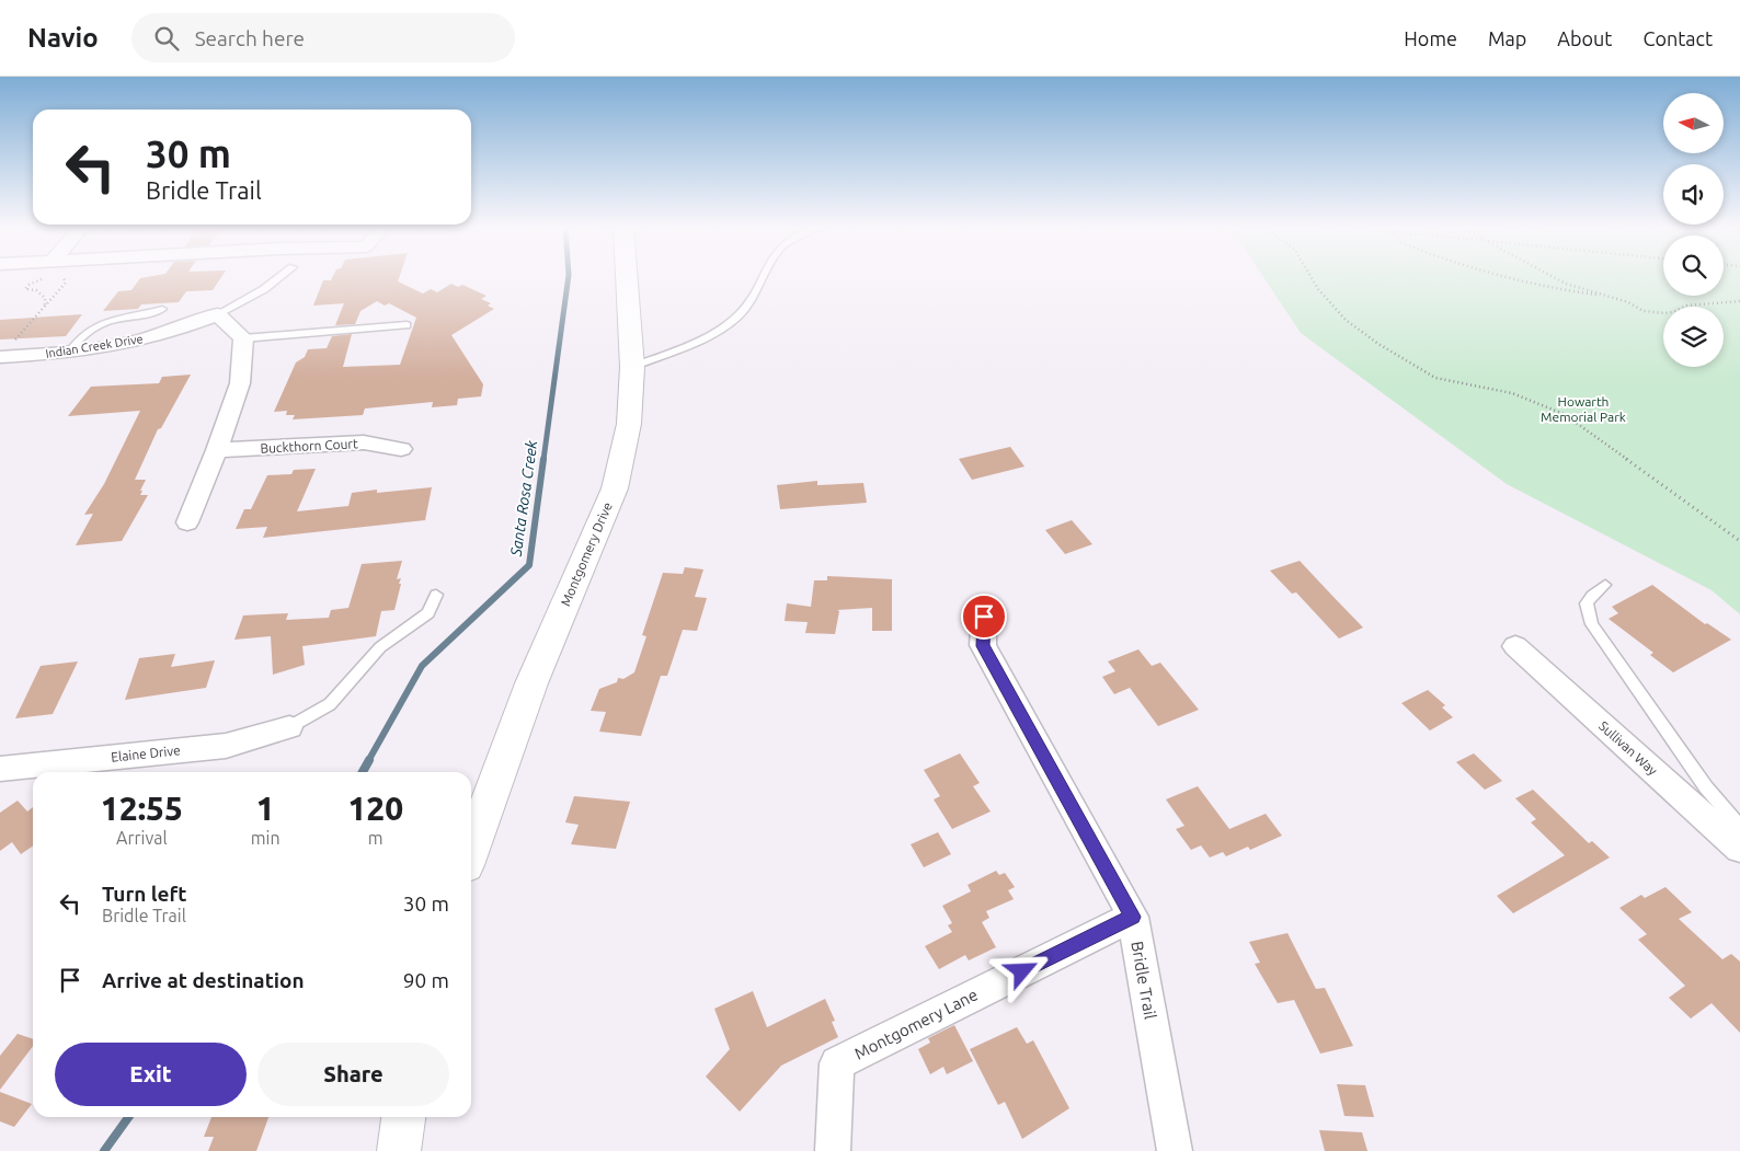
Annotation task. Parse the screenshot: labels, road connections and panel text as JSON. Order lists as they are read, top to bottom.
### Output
{
  "streets": {
    "street": [
      "Indian Creek Drive",
      "Buckthorn Court",
      "Montgomery Drive",
      "Sullivan Way",
      "Elaine Drive",
      "Bridle Trail",
      "Montgomery Lane"
    ]
  },
  "crossings": [
    ["Bridle Trail", "Montgomery Lane"]
  ],
  "water": ["Santa Rosa Creek"],
  "parks": ["Howarth Memorial Park"],
  "north": "left",
  "page": {
    "header": "Navio",
    "search": "Search here",
    "nav": [
      "Home",
      "Map",
      "About",
      "Contact"
    ],
    "turn": ["30 m", "Bridle Trail"],
    "eta": [
      "12:55",
      "Arrival",
      "1",
      "min",
      "120",
      "m"
    ],
    "list": [
      {
        "name": "Turn left",
        "note": "Bridle Trail",
        "value": "30 m"
      },
      {
        "name": "Arrive at destination",
        "value": "90 m"
      }
    ],
    "buttons": ["Exit", "Share"]
  }
}
